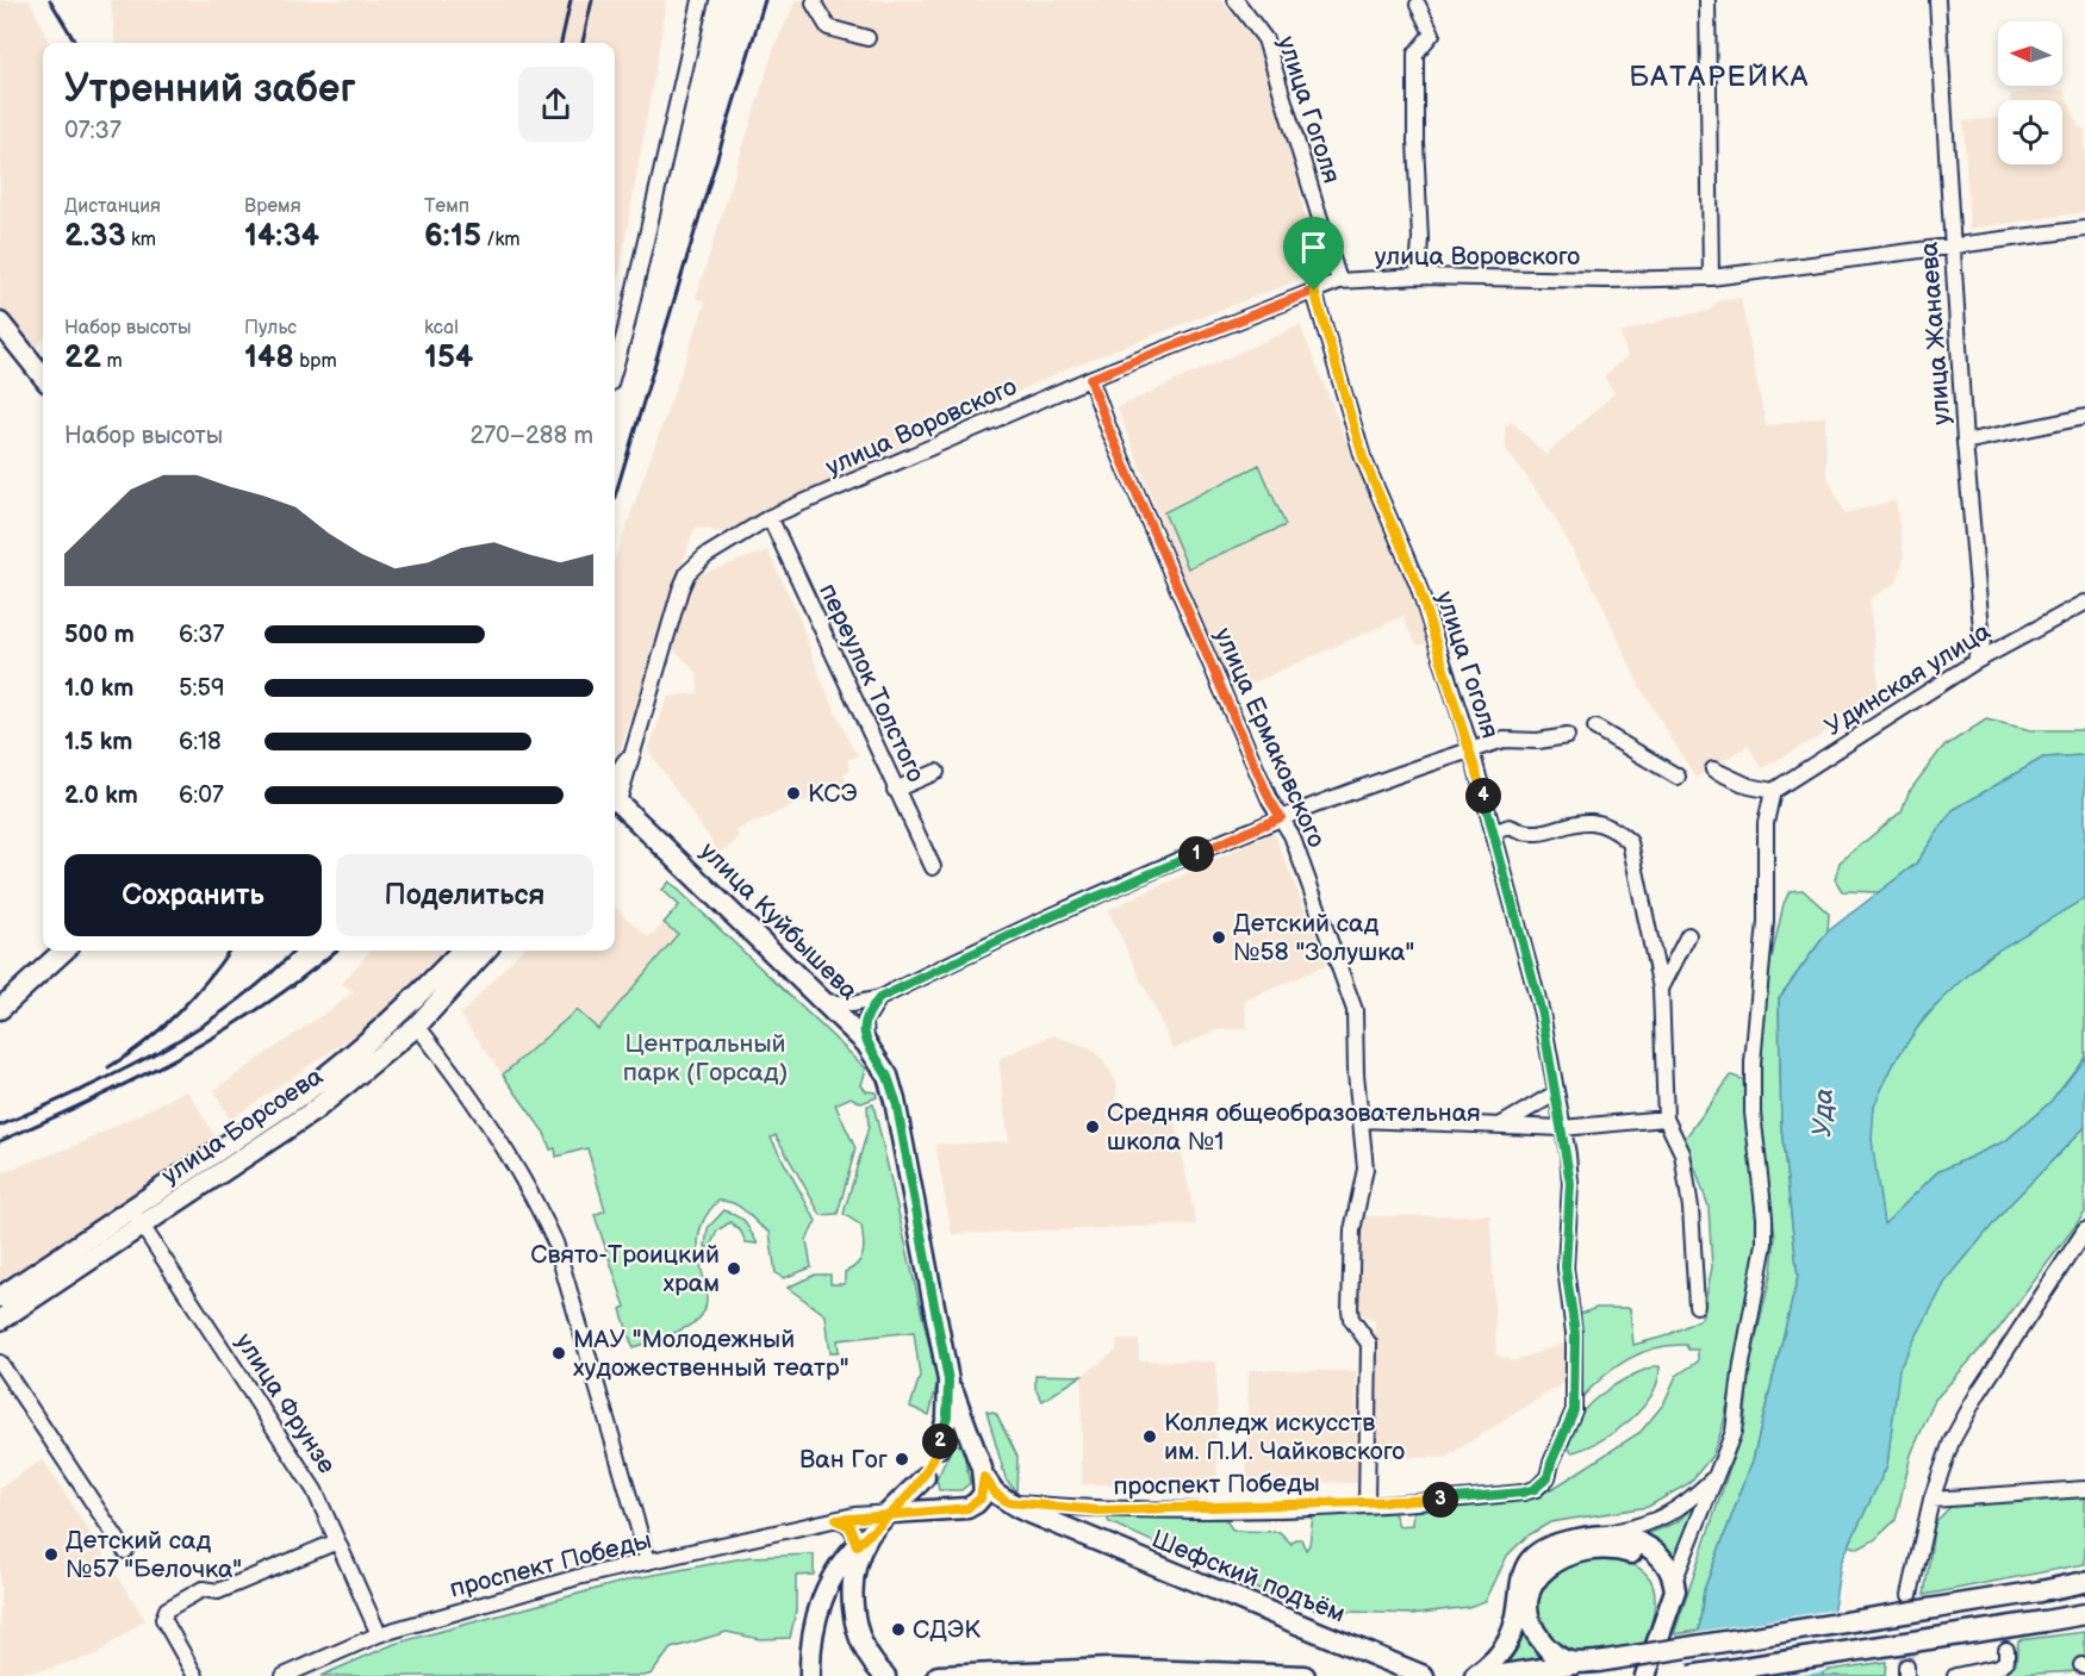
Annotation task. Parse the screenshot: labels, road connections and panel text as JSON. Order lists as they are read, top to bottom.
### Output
{
  "streets": {
    "main road": ["улица Куйбышева", "улица Борсоева", "Шефский подъём"],
    "street": [
      "улица Гоголя",
      "улица Воровского",
      "улица Жанаева",
      "Удинская улица",
      "переулок Толстого",
      "улица Ермаковского",
      "улица Фрунзе",
      "проспект Победы"
    ]
  },
  "crossings": [
    ["улица Гоголя", "улица Воровского"],
    ["улица Гоголя", "проспект Победы"],
    ["улица Воровского", "улица Жанаева"],
    ["улица Воровского", "переулок Толстого"],
    ["улица Воровского", "улица Ермаковского"],
    ["улица Жанаева", "Удинская улица"],
    ["улица Ермаковского", "проспект Победы"],
    ["улица Куйбышева", "проспект Победы"],
    ["улица Куйбышева", "Шефский подъём"],
    ["улица Борсоева", "улица Фрунзе"],
    ["улица Фрунзе", "проспект Победы"],
    ["проспект Победы", "Шефский подъём"]
  ],
  "districts": ["БАТАРЕЙКА"],
  "water": ["Уда"],
  "parks": ["Центральный парк (Горсад)"],
  "places": [
    "КСЭ",
    "Детский сад №58 \"Золушка\"",
    "Средняя общеобразовательная школа №1",
    "Свято-Троицкий храм",
    "МАУ \"Молодежный художественный театр\"",
    "Колледж искусств им. П.И. Чайковского",
    "Ван Гог",
    "Детский сад №57 \"Белочка\"",
    "СДЭК"
  ],
  "north": "left",
  "page": {
    "heading": ["Утренний забег", "07:37"],
    "stats": [
      ["Дистанция", "2.33 km"],
      ["Время", "14:34"],
      ["Темп", "6:15 /km"],
      ["Набор высоты", "22 m"],
      ["Пульс", "148 bpm"],
      ["kcal", "154"]
    ],
    "chart": ["Набор высоты", "270–288 m"],
    "list": [
      {
        "name": "500 m",
        "note": "6:37"
      },
      {
        "name": "1.0 km",
        "note": "5:59"
      },
      {
        "name": "1.5 km",
        "note": "6:18"
      },
      {
        "name": "2.0 km",
        "note": "6:07"
      }
    ],
    "pins": [
      "4",
      "1",
      "2",
      "3"
    ],
    "buttons": ["Сохранить", "Поделиться"]
  }
}
